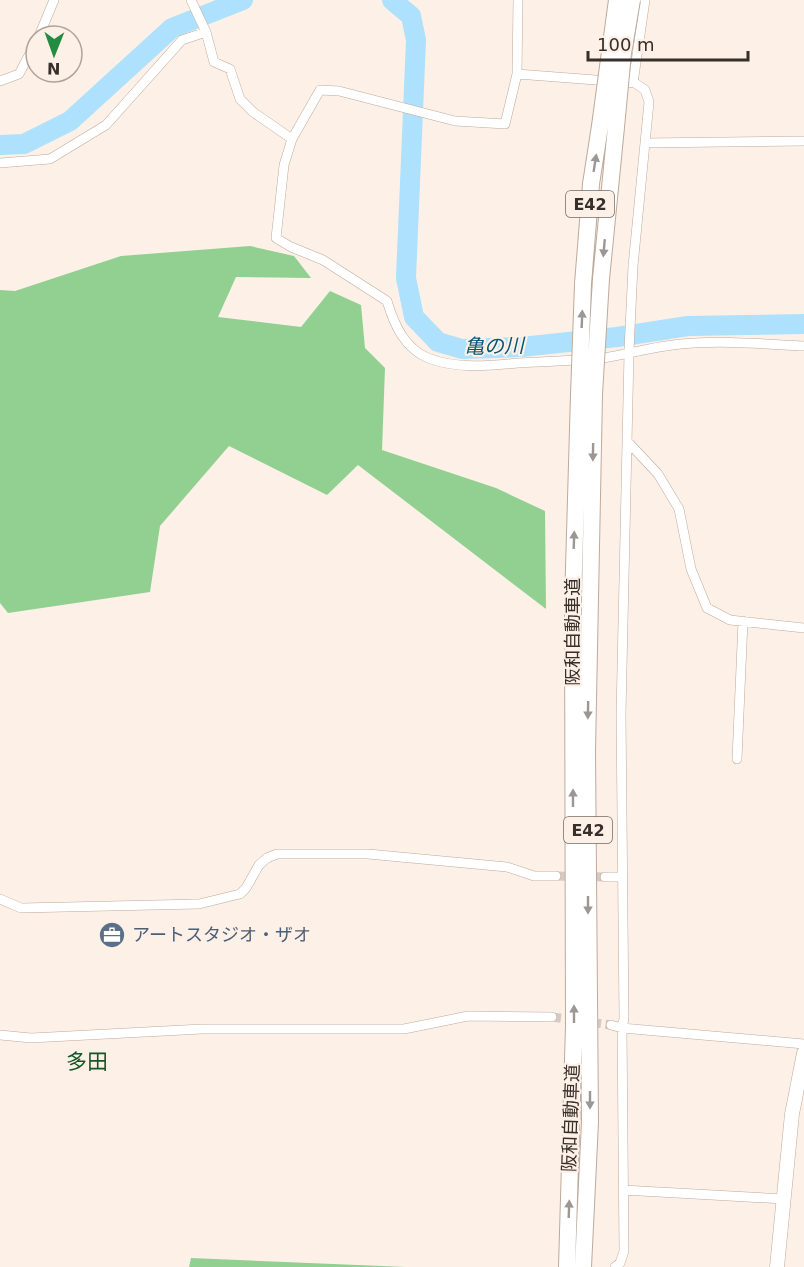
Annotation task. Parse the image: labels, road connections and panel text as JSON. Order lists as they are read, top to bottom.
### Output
{
  "streets": {
    "highway": ["E42", "阪和自動車道"]
  },
  "districts": ["多田"],
  "water": ["亀の川"],
  "places": {
    "office": ["アートスタジオ・ザオ"]
  },
  "scale_bar": "100 m",
  "north": "bottom"
}
